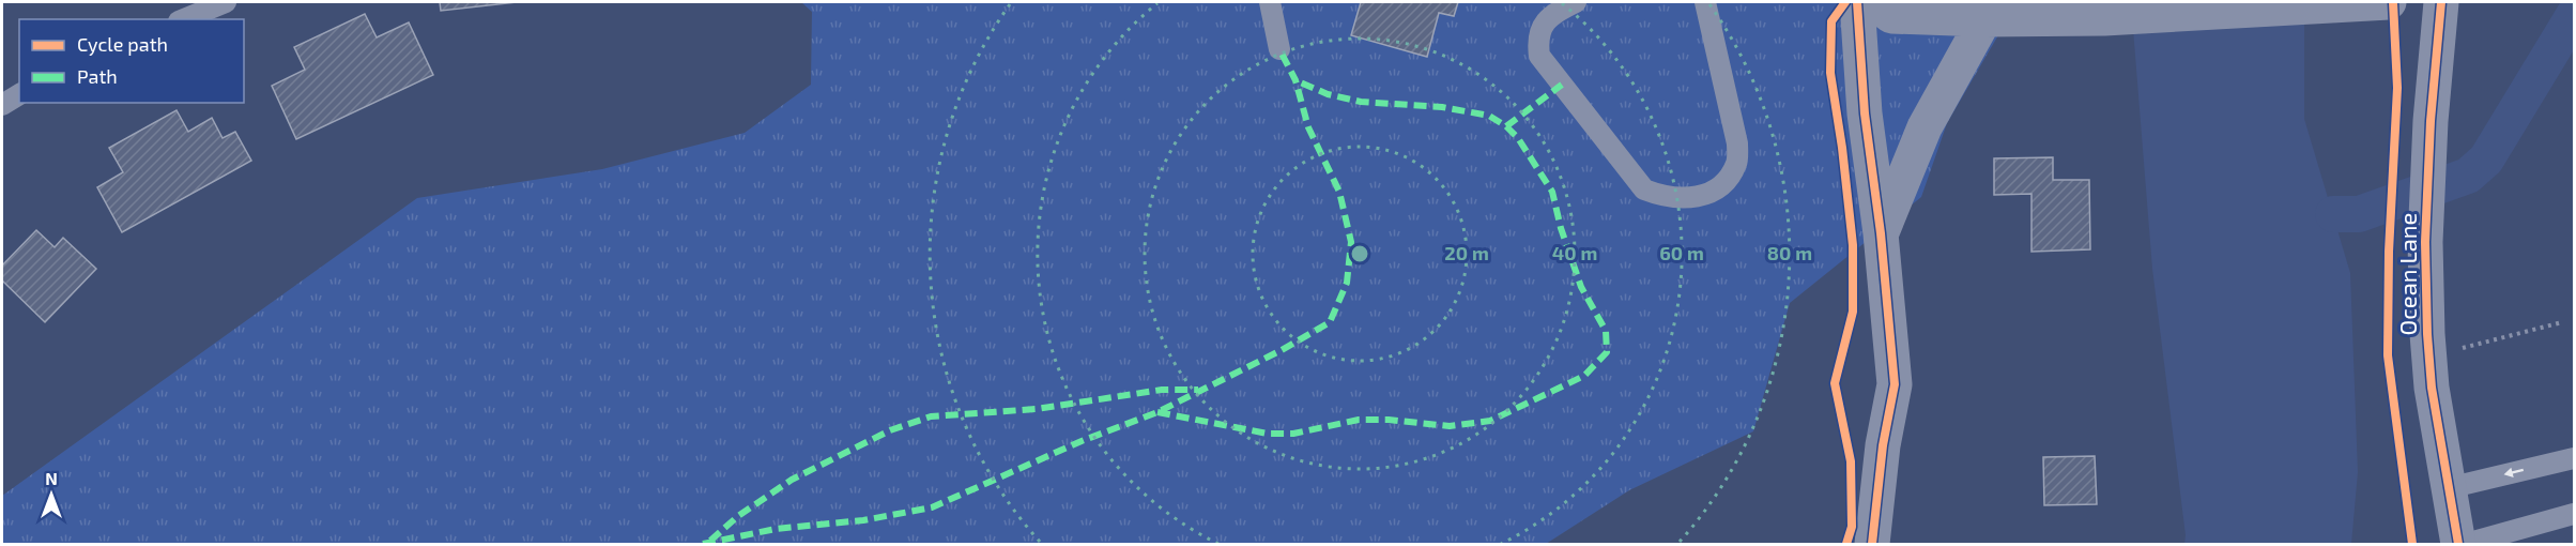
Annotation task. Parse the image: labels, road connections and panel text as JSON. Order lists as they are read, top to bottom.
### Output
{
  "streets": {
    "street": ["Ocean Lane"]
  },
  "legend": ["Cycle path", "Path"],
  "north": "top",
  "rings": [
    "20 m",
    "40 m",
    "60 m",
    "80 m"
  ]
}
